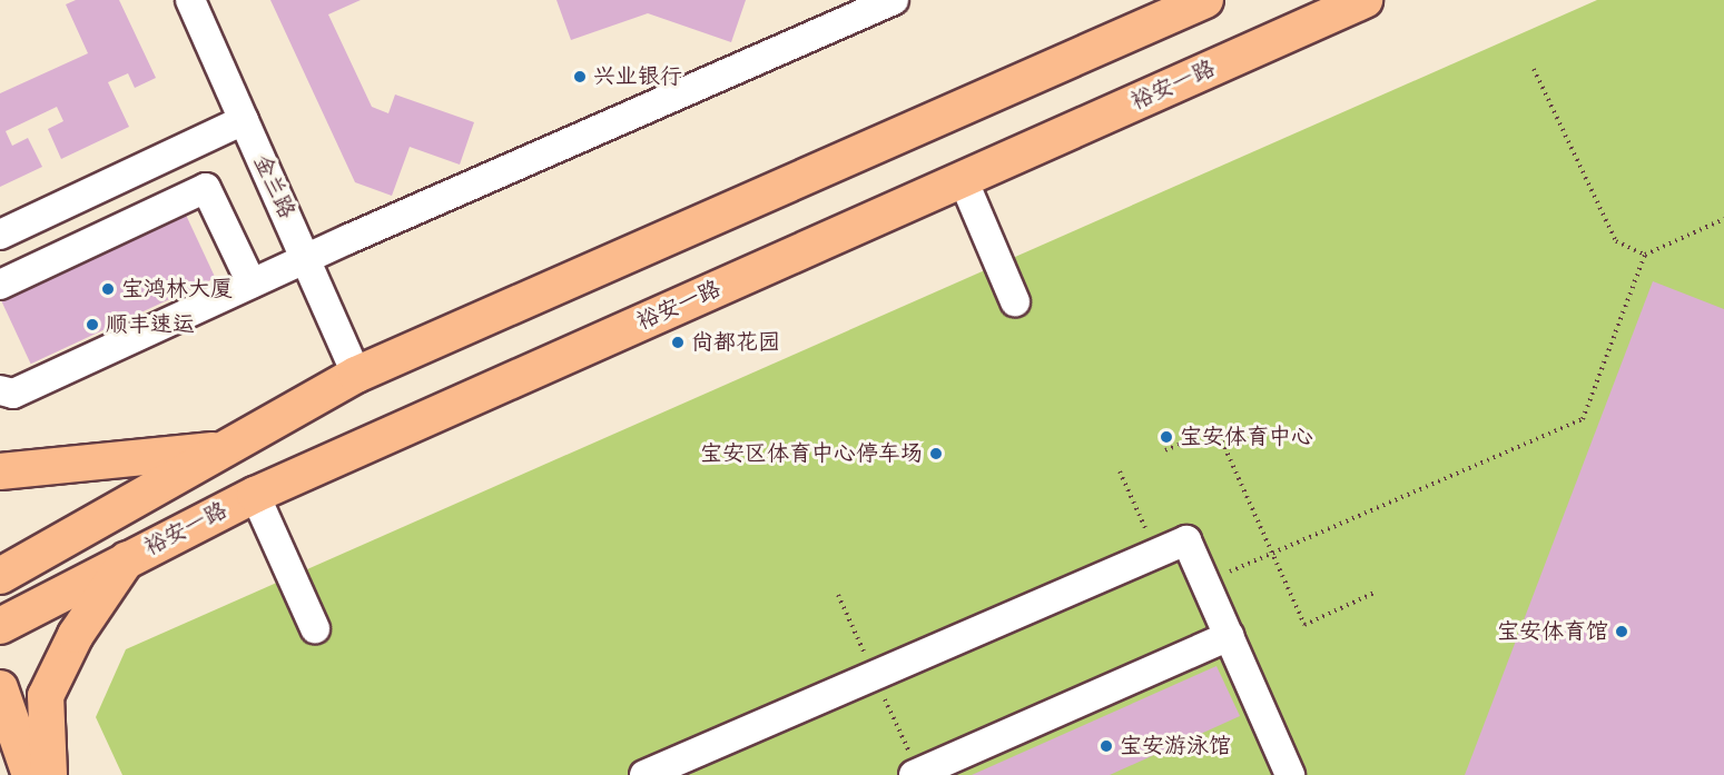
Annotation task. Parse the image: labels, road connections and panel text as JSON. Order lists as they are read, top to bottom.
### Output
{
  "streets": {
    "main road": ["裕安一路"],
    "street": ["金兰路"]
  },
  "places": [
    "兴业银行",
    "宝鸿林大厦",
    "顺丰速运",
    "尚都花园",
    "宝安体育中心",
    "宝安区体育中心停车场",
    "宝安体育馆",
    "宝安游泳馆"
  ]
}
